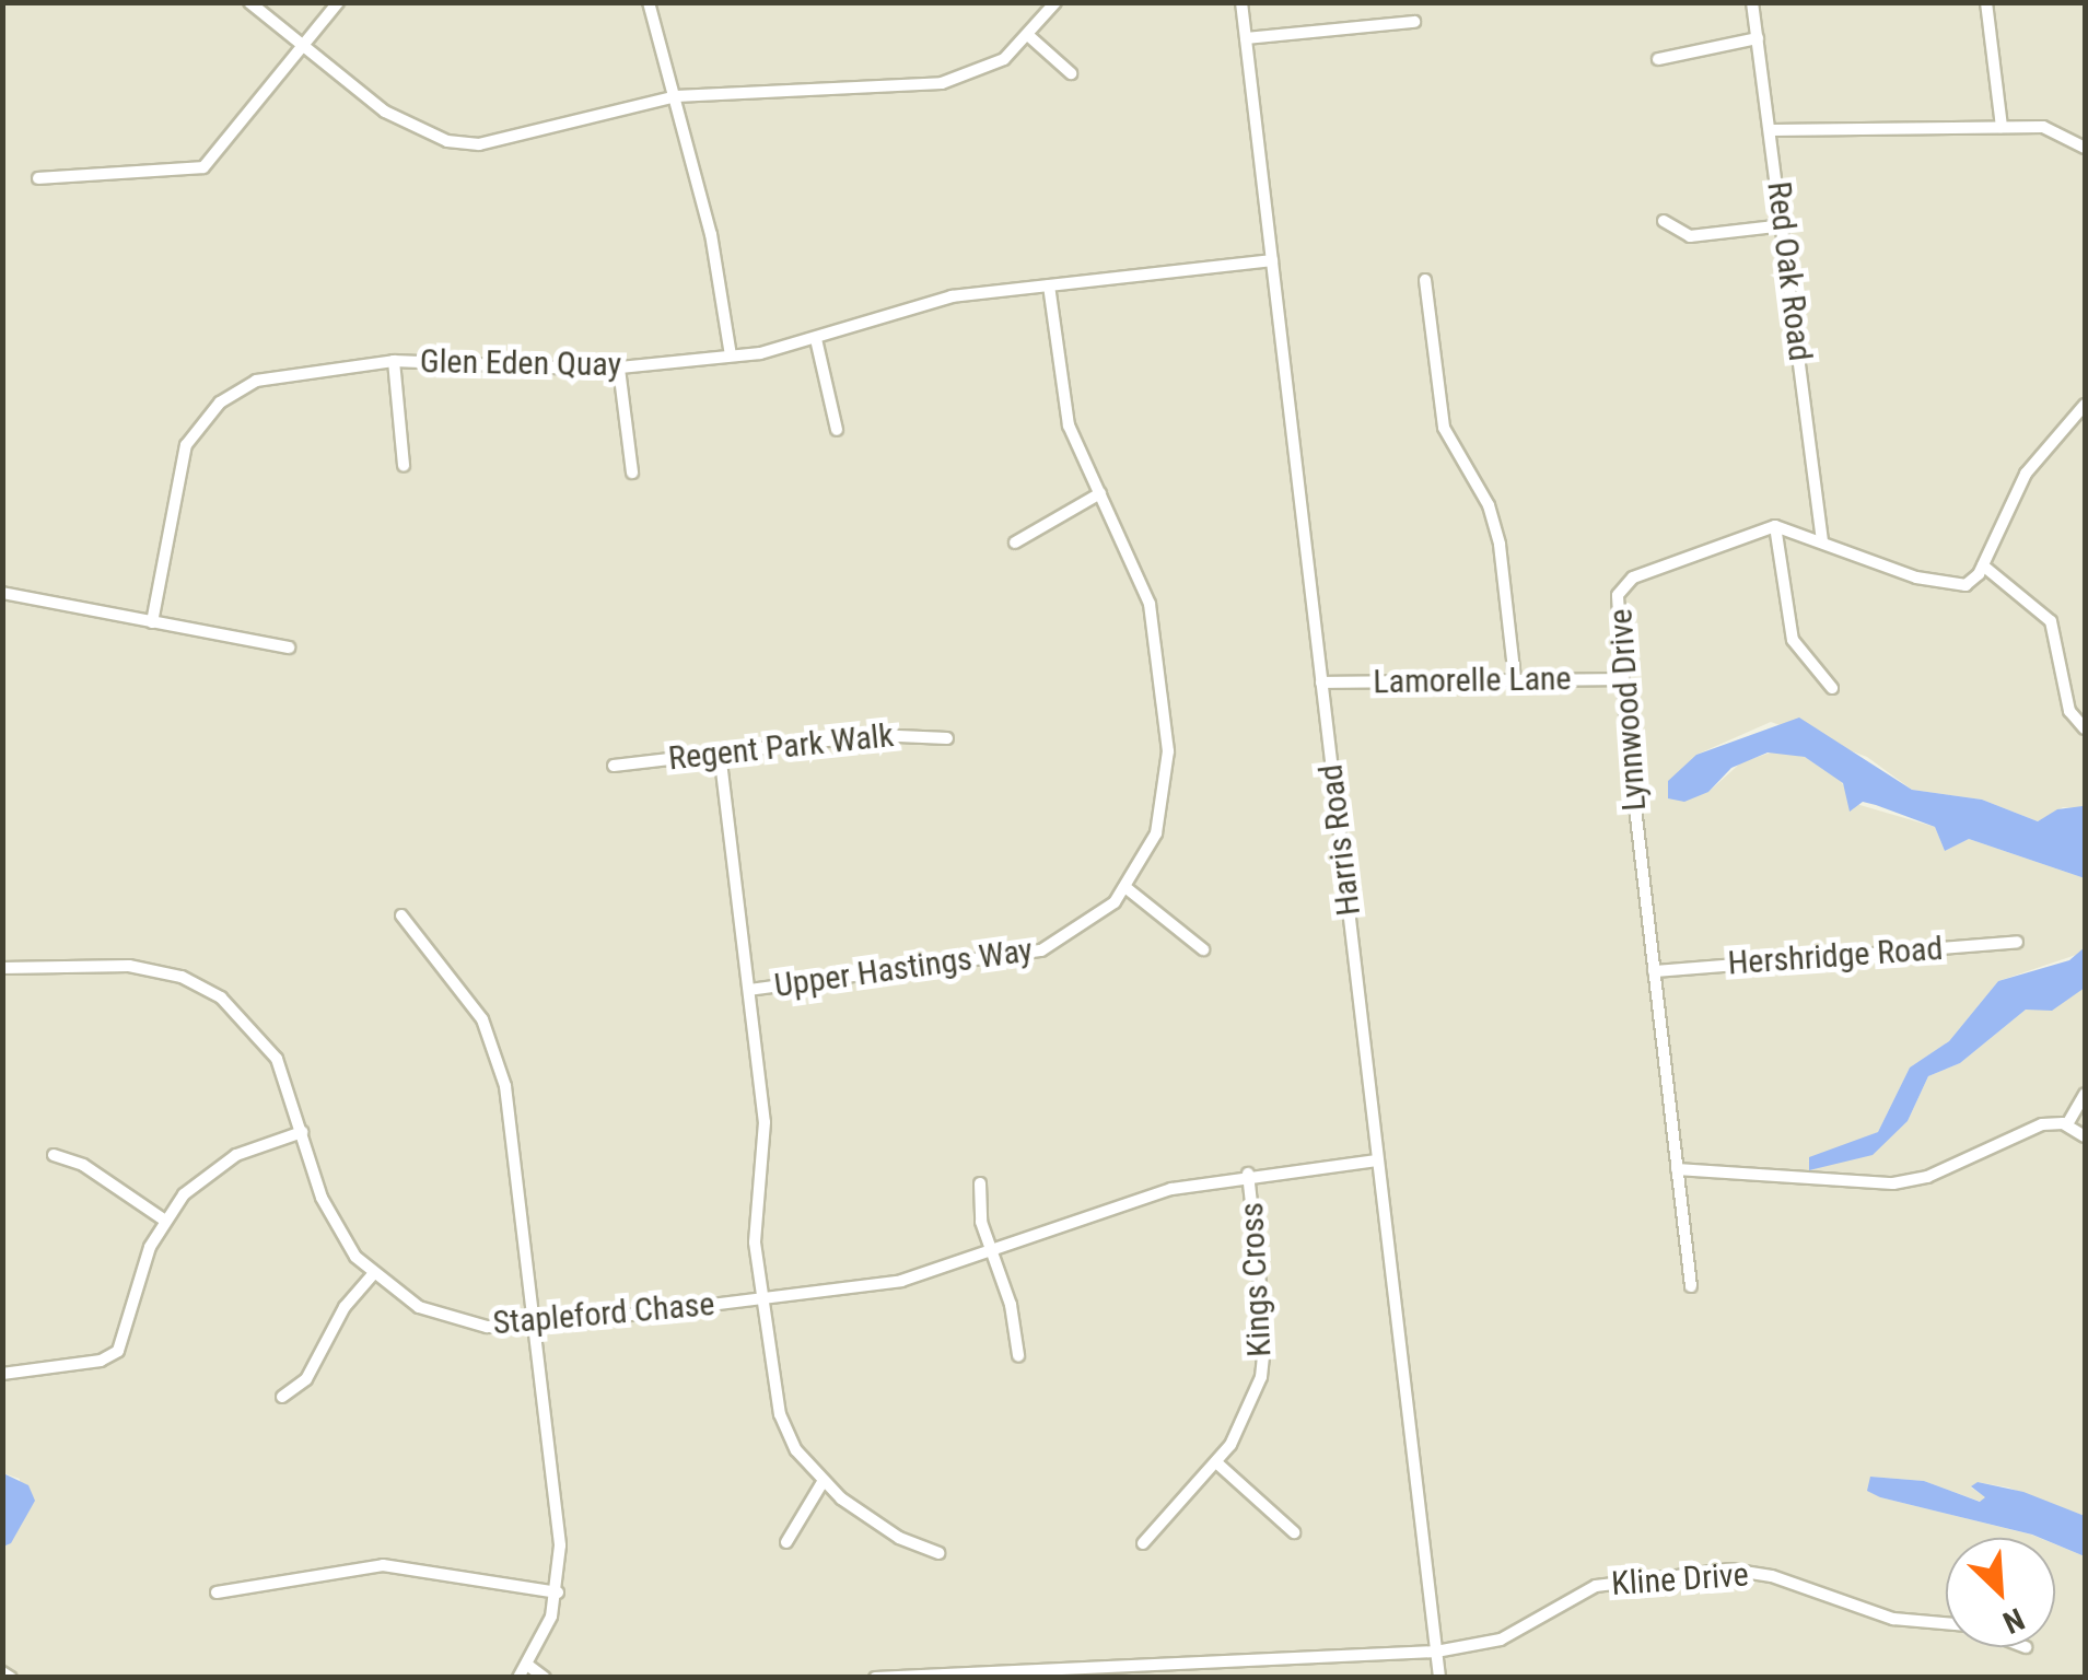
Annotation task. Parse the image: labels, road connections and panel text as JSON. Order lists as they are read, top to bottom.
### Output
{
  "streets": {
    "street": [
      "Red Oak Road",
      "Glen Eden Quay",
      "Lamorelle Lane",
      "Lynnwood Drive",
      "Regent Park Walk",
      "Harris Road",
      "Hershridge Road",
      "Upper Hastings Way",
      "Kings Cross",
      "Stapleford Chase",
      "Kline Drive"
    ]
  },
  "crossings": [
    ["Glen Eden Quay", "Harris Road"],
    ["Glen Eden Quay", "Upper Hastings Way"],
    ["Lamorelle Lane", "Lynnwood Drive"],
    ["Lamorelle Lane", "Harris Road"],
    ["Lynnwood Drive", "Hershridge Road"],
    ["Harris Road", "Stapleford Chase"],
    ["Harris Road", "Kline Drive"],
    ["Kings Cross", "Stapleford Chase"]
  ],
  "north": "bottom right"
}
